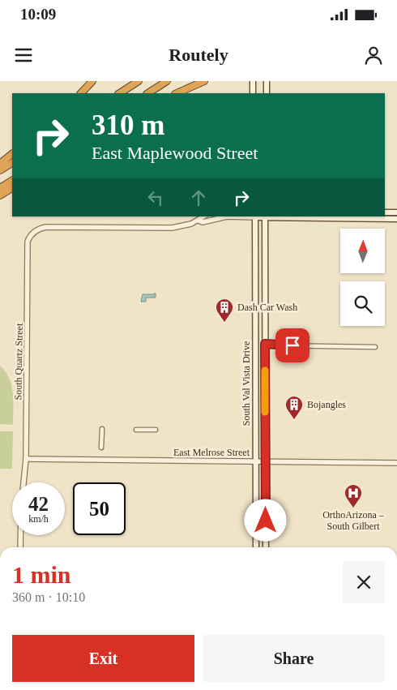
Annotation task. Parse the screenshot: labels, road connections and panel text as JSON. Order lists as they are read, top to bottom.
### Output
{
  "streets": {
    "main road": ["South Val Vista Drive"],
    "street": ["South Quartz Street", "East Melrose Street"]
  },
  "crossings": [
    ["South Quartz Street", "East Melrose Street"],
    ["South Val Vista Drive", "East Melrose Street"]
  ],
  "places": {
    "building": ["Dash Car Wash", "Bojangles"],
    "hospital": ["OrthoArizona – South Gilbert"]
  },
  "north": "top",
  "page": {
    "status": "10:09",
    "header": "Routely",
    "turn": ["310 m", "East Maplewood Street"],
    "speed": "42 km/h",
    "limit": "50",
    "heading": ["1 min", "360 m · 10:10"],
    "buttons": ["Exit", "Share"]
  }
}
